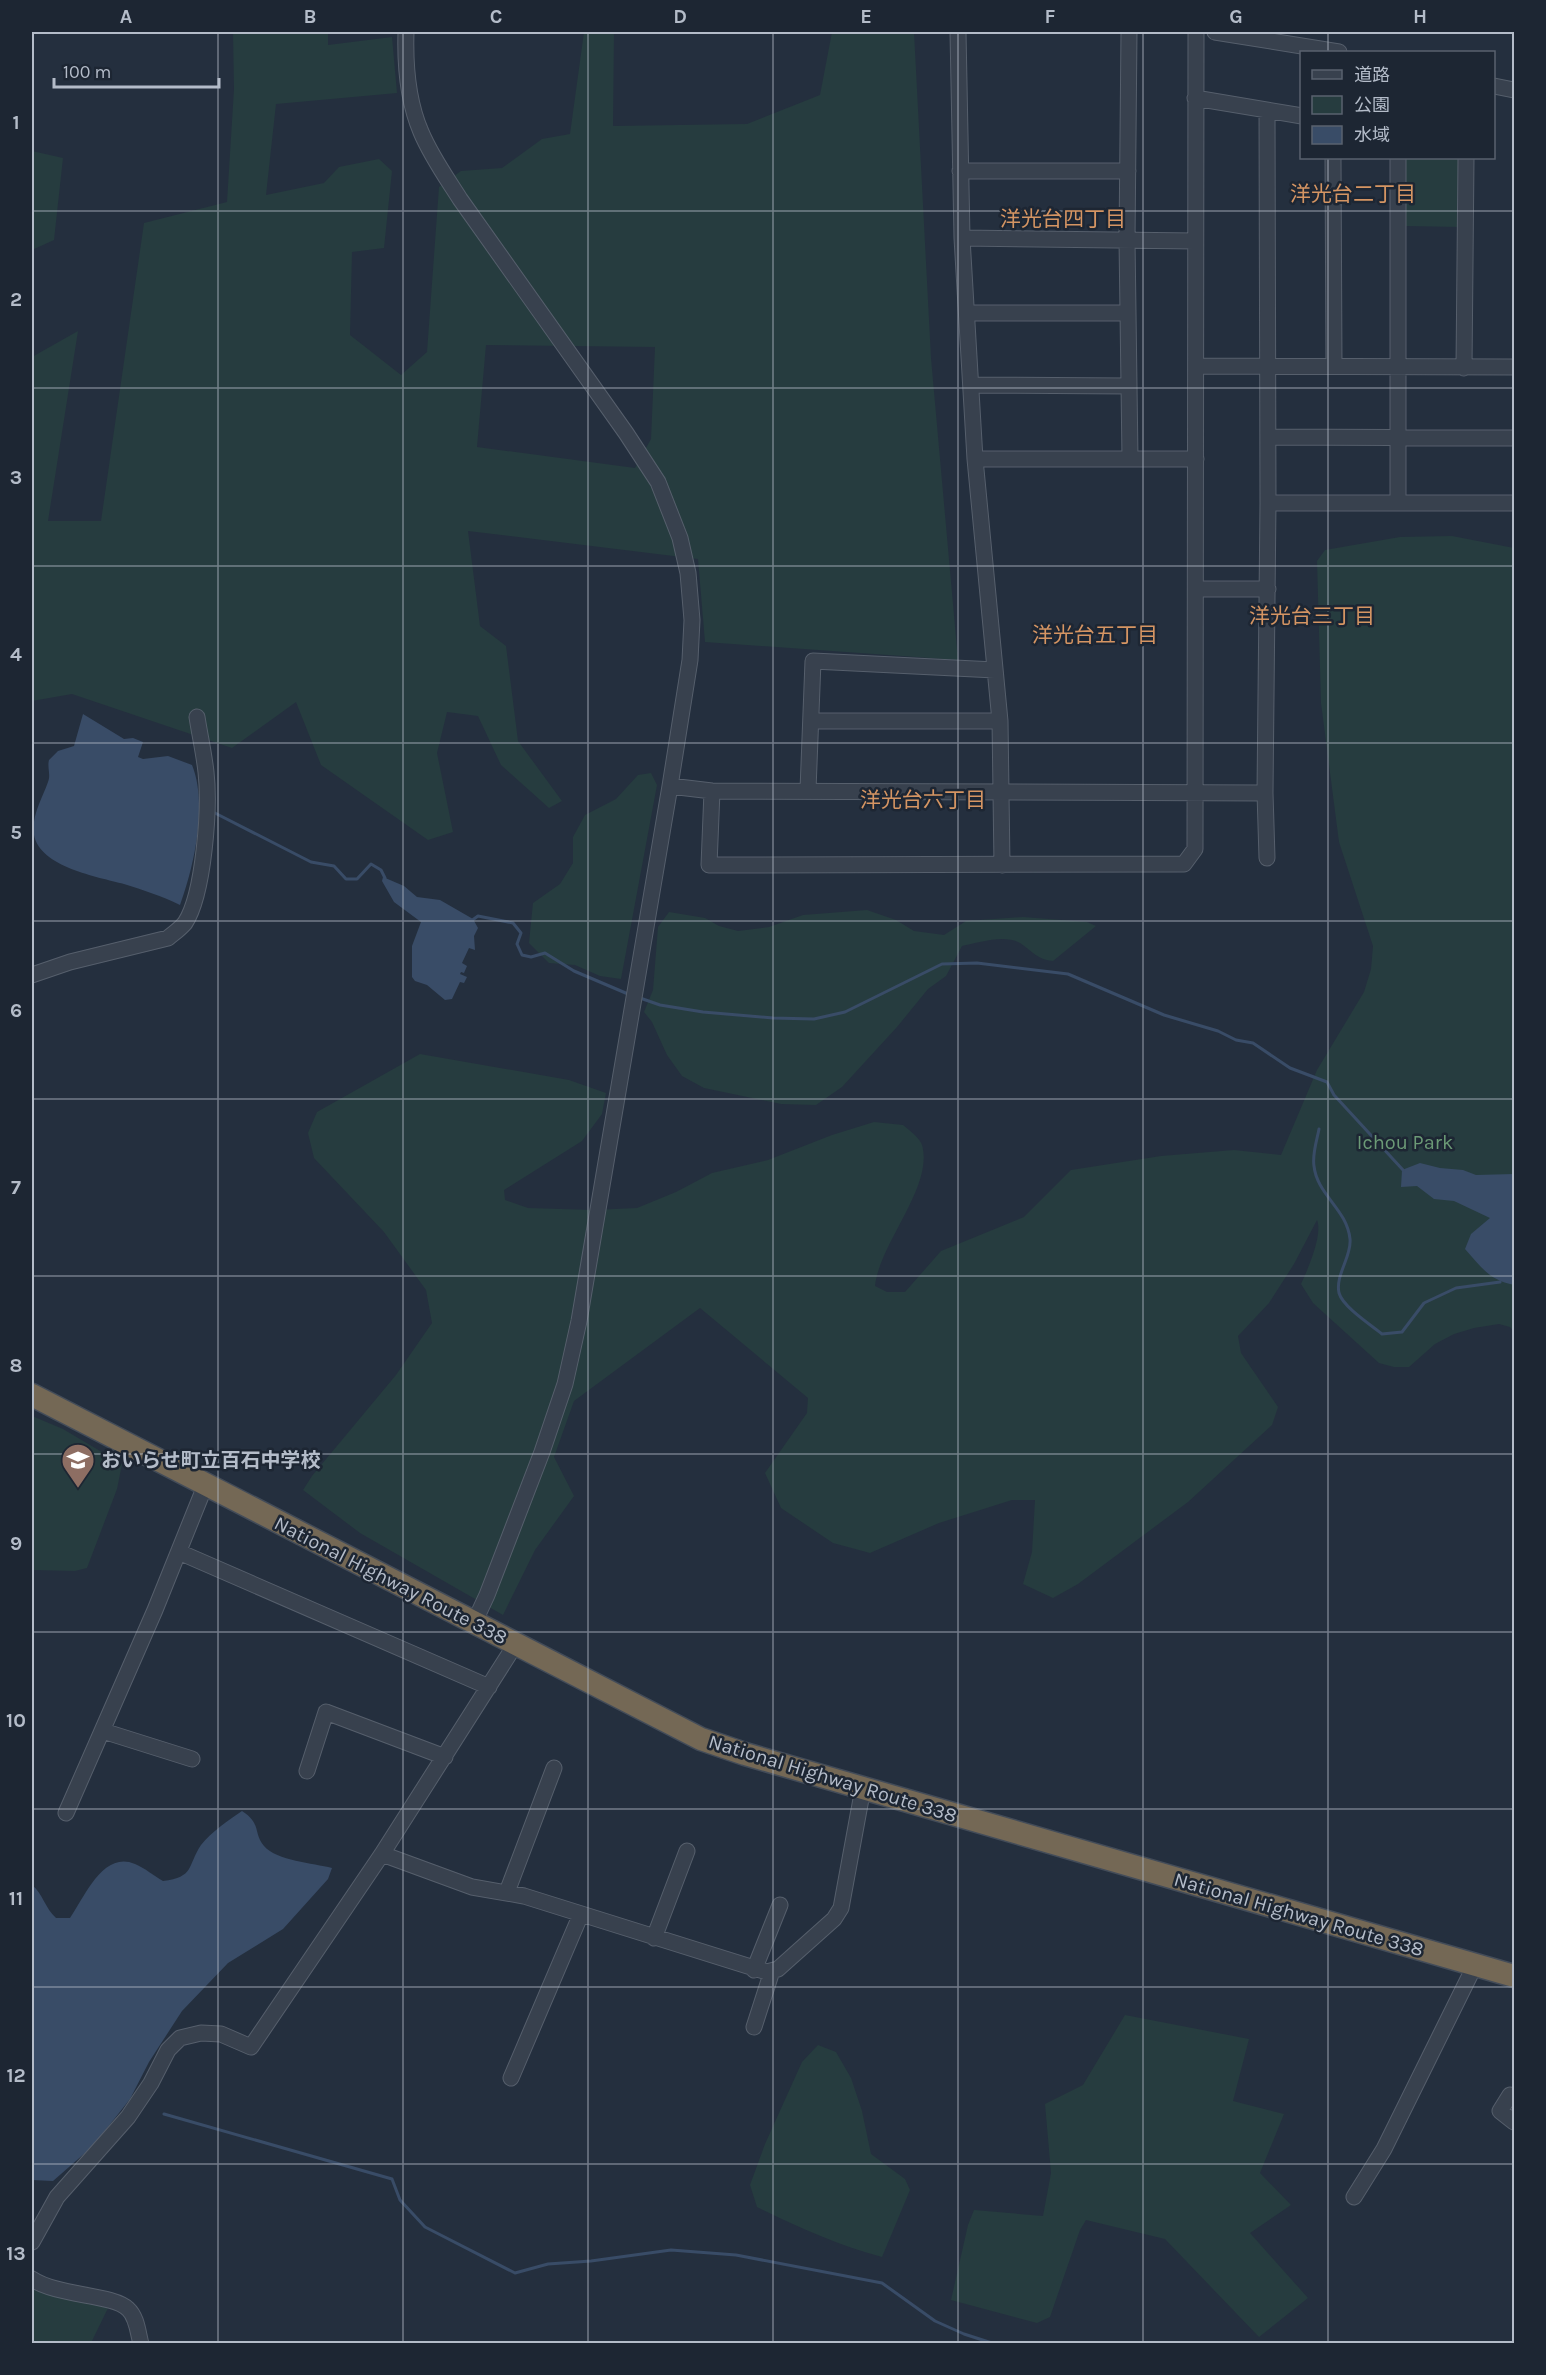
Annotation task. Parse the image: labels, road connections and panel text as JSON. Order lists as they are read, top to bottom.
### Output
{
  "streets": {
    "highway": ["National Highway Route 338"]
  },
  "districts": [
    "洋光台二丁目",
    "洋光台四丁目",
    "洋光台三丁目",
    "洋光台五丁目",
    "洋光台六丁目"
  ],
  "parks": ["Ichou Park"],
  "places": {
    "school or university": ["おいらせ町立百石中学校"]
  },
  "legend": ["道路", "公園", "水域"],
  "scale_bar": "100 m",
  "grid": {
    "columns": [
      "A",
      "B",
      "C",
      "D",
      "E",
      "F",
      "G",
      "H"
    ],
    "rows": [
      "1",
      "2",
      "3",
      "4",
      "5",
      "6",
      "7",
      "8",
      "9",
      "10",
      "11",
      "12",
      "13"
    ]
  }
}
